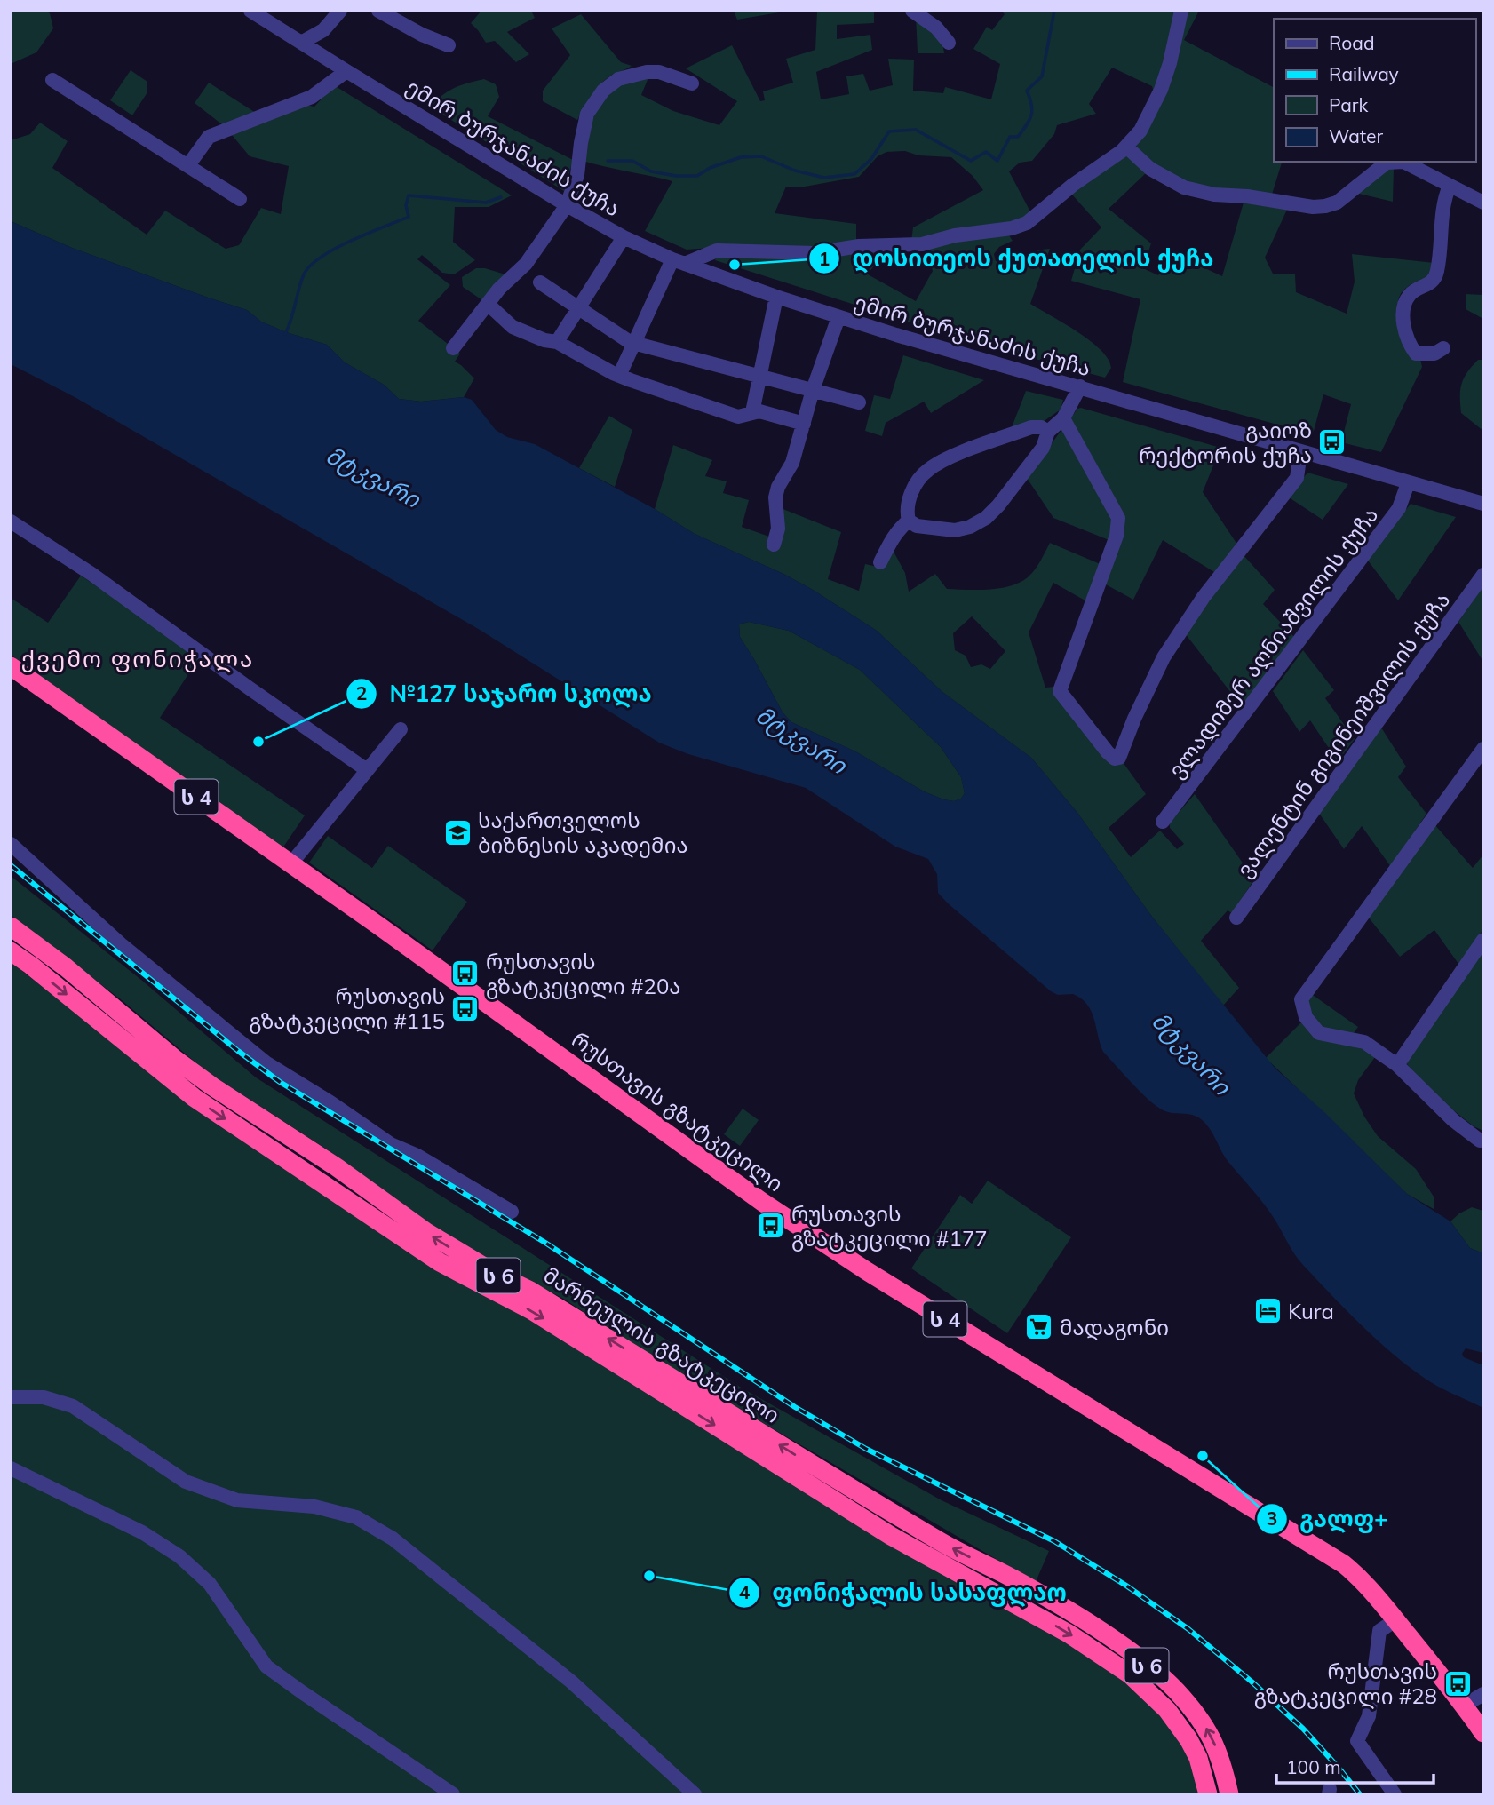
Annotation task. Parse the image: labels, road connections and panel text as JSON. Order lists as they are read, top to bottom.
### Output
{
  "streets": {
    "highway": [
      "ს 4",
      "რუსთავის გზატკეცილი",
      "ს 6",
      "მარნეულის გზატკეცილი"
    ],
    "street": ["ემირ ბურჯანაძის ქუჩა", "ვლადიმერ აღნიაშვილის ქუჩა", "ვალენტინ გიგინეიშვილის ქუჩა"]
  },
  "crossings": [
    ["ემირ ბურჯანაძის ქუჩა", "ვლადიმერ აღნიაშვილის ქუჩა"]
  ],
  "districts": ["ქვემო ფონიჭალა"],
  "water": ["მტკვარი"],
  "places": {
    "other": [
      "დოსითეოს ქუთათელის ქუჩა",
      "№127 საჯარო სკოლა",
      "გალფ+",
      "ფონიჭალის სასაფლაო"
    ],
    "bus stop": [
      "გაიოზ რექტორის ქუჩა",
      "რუსთავის გზატკეცილი #20ა",
      "რუსთავის გზატკეცილი #115",
      "რუსთავის გზატკეცილი #177",
      "რუსთავის გზატკეცილი #28"
    ],
    "school or university": ["საქართველოს ბიზნესის აკადემია"],
    "hotel": ["Kura"],
    "supermarket": ["მადაგონი"]
  },
  "legend": [
    "Road",
    "Railway",
    "Park",
    "Water"
  ],
  "scale_bar": "100 m"
}
